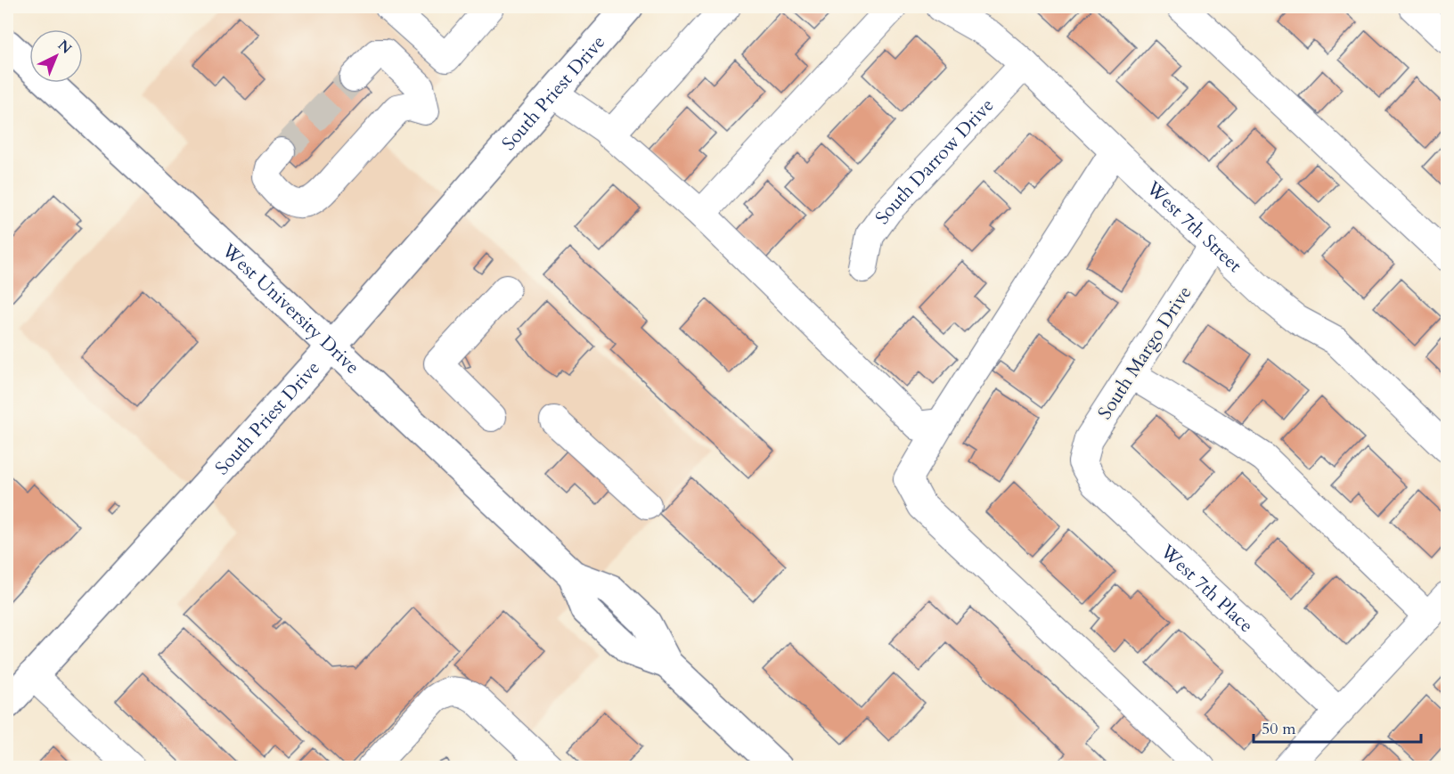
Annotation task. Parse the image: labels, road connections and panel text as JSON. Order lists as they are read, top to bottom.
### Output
{
  "streets": {
    "main road": ["South Priest Drive", "West University Drive"],
    "street": [
      "South Darrow Drive",
      "West 7th Street",
      "South Margo Drive",
      "West 7th Place"
    ]
  },
  "crossings": [
    ["South Priest Drive", "West University Drive"],
    ["South Darrow Drive", "West 7th Street"],
    ["West 7th Street", "South Margo Drive"],
    ["South Margo Drive", "West 7th Place"]
  ],
  "scale_bar": "50 m",
  "north": "top right"
}
